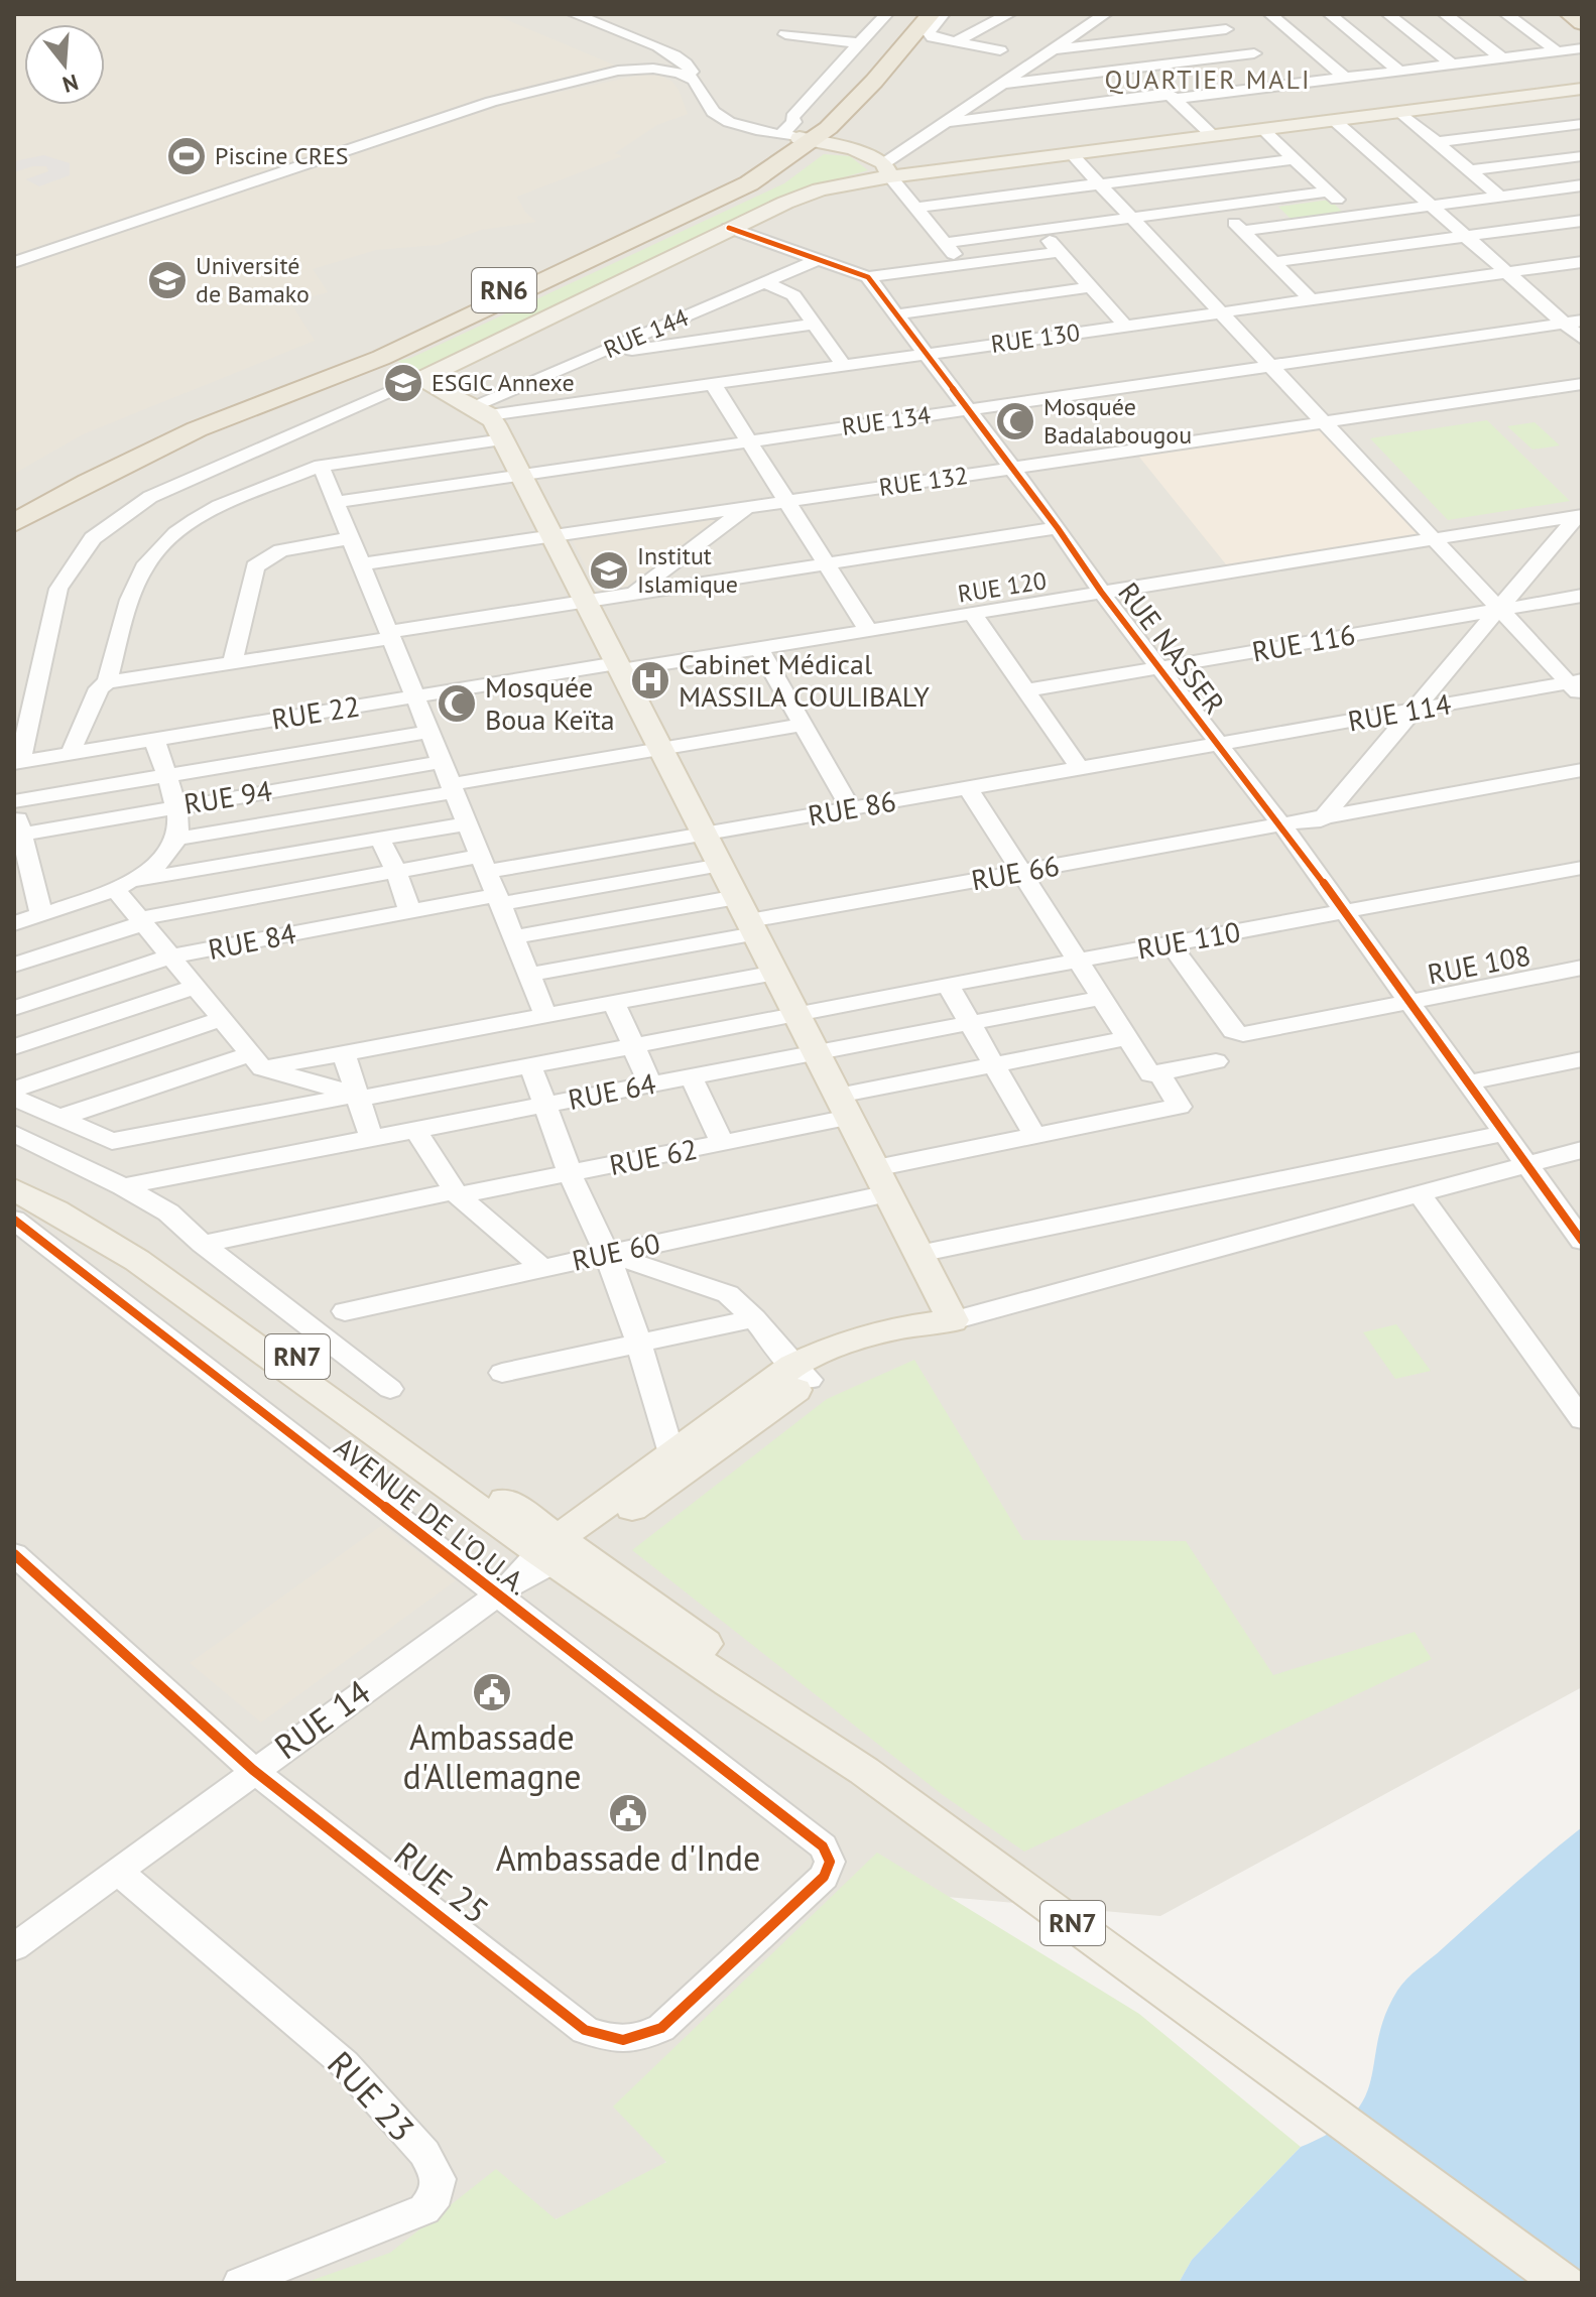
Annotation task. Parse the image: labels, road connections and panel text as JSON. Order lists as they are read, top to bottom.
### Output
{
  "streets": {
    "highway": ["RN6"],
    "main road": ["RN7", "AVENUE DE L'O.U.A."],
    "street": [
      "RUE 144",
      "RUE 130",
      "RUE 134",
      "RUE 132",
      "RUE 120",
      "RUE 116",
      "RUE NASSER",
      "RUE 22",
      "RUE 114",
      "RUE 94",
      "RUE 86",
      "RUE 66",
      "RUE 110",
      "RUE 84",
      "RUE 108",
      "RUE 64",
      "RUE 62",
      "RUE 60",
      "RUE 14",
      "RUE 25",
      "RUE 23"
    ]
  },
  "crossings": [
    ["RUE 144", "RUE 130"],
    ["RUE 130", "RUE NASSER"],
    ["RUE 134", "RUE NASSER"],
    ["RUE 132", "RUE NASSER"],
    ["RUE 120", "RUE NASSER"],
    ["RUE 120", "RUE 22"],
    ["RUE 116", "RUE NASSER"],
    ["RUE NASSER", "RUE 114"],
    ["RUE NASSER", "RUE 86"],
    ["RUE NASSER", "RUE 66"],
    ["RUE NASSER", "RUE 110"],
    ["RUE NASSER", "RUE 108"],
    ["RUE 114", "RUE 86"],
    ["RUE 110", "RUE 108"],
    ["AVENUE DE L'O.U.A.", "RUE 14"],
    ["AVENUE DE L'O.U.A.", "RUE 25"],
    ["RUE 14", "RUE 25"],
    ["RUE 14", "RUE 23"]
  ],
  "districts": ["QUARTIER MALI"],
  "places": {
    "sports": ["Piscine CRES"],
    "school or university": ["Université de Bamako", "ESGIC Annexe", "Institut Islamique"],
    "mosque": ["Mosquée Badalabougou", "Mosquée Boua Keïta"],
    "hospital": ["Cabinet Médical MASSILA COULIBALY"],
    "public building": ["Ambassade d'Allemagne", "Ambassade d'Inde"]
  },
  "north": "bottom"
}
